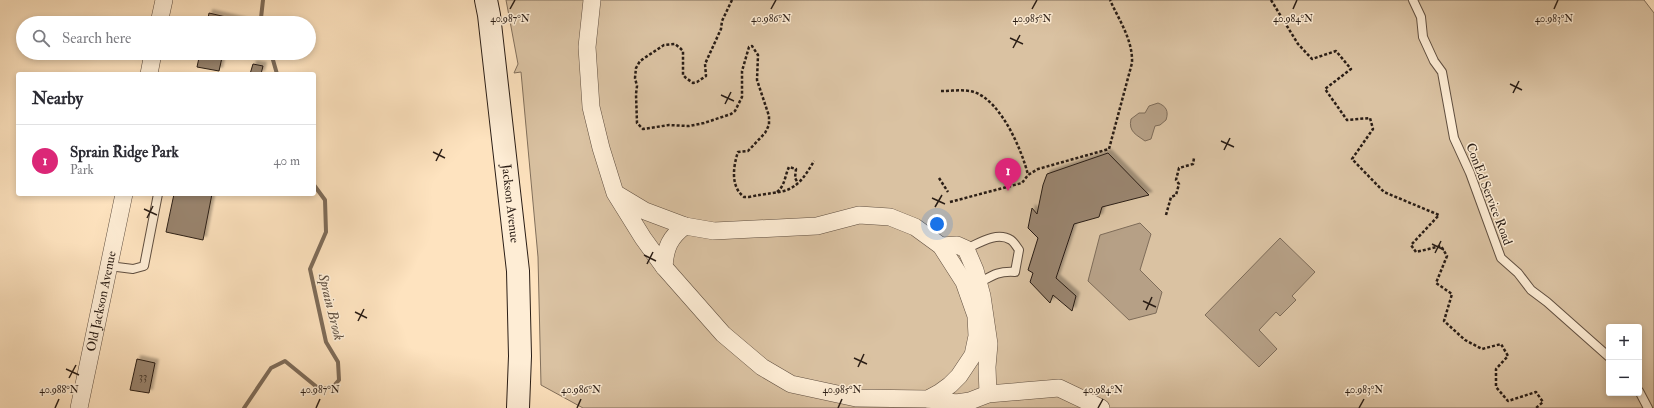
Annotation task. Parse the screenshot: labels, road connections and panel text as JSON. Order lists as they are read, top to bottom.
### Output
{
  "streets": {
    "main road": ["Jackson Avenue"],
    "street": ["Old Jackson Avenue"],
    "lane": ["ConEd Service Road"]
  },
  "water": ["Sprain Brook"],
  "house_numbers": ["33"],
  "page": {
    "search": "Search here",
    "heading": "Nearby",
    "list": [
      {
        "mark": "1",
        "name": "Sprain Ridge Park",
        "note": "Park",
        "value": "40 m"
      }
    ],
    "pins": "1",
    "map_buttons": ["+", "−"]
  },
  "coordinates": [
    "40.987°N",
    "40.986°N",
    "40.984°N",
    "40.983°N",
    "40.985°N",
    "40.988°N"
  ]
}
